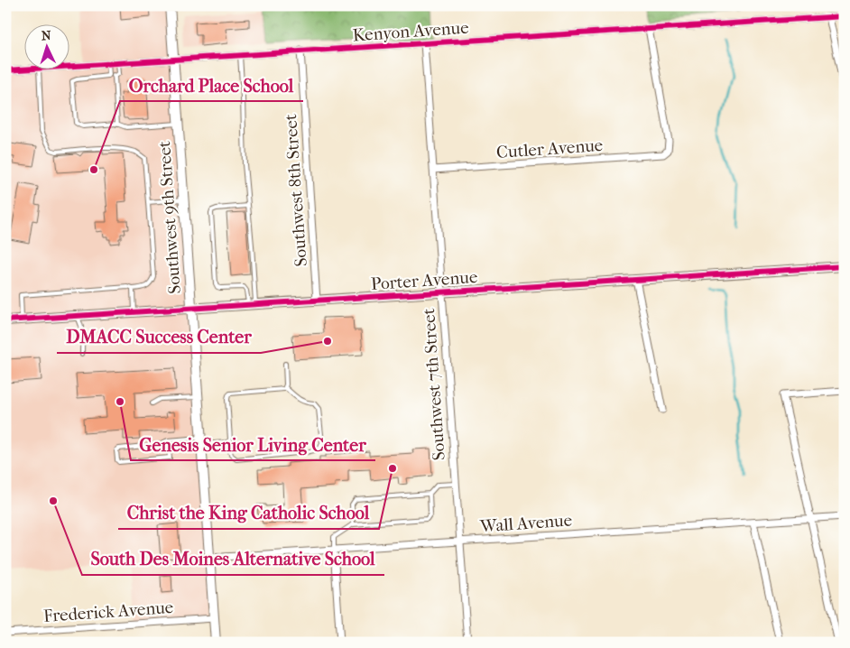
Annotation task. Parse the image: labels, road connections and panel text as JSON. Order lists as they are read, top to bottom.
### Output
{
  "streets": {
    "street": [
      "Kenyon Avenue",
      "Cutler Avenue",
      "Southwest 8th Street",
      "Southwest 9th Street",
      "Porter Avenue",
      "Southwest 7th Street",
      "Wall Avenue",
      "Frederick Avenue"
    ]
  },
  "crossings": [
    ["Kenyon Avenue", "Cutler Avenue"],
    ["Kenyon Avenue", "Southwest 8th Street"],
    ["Kenyon Avenue", "Southwest 9th Street"],
    ["Kenyon Avenue", "Southwest 7th Street"],
    ["Cutler Avenue", "Southwest 7th Street"],
    ["Southwest 8th Street", "Porter Avenue"],
    ["Southwest 9th Street", "Porter Avenue"],
    ["Southwest 9th Street", "Wall Avenue"],
    ["Southwest 9th Street", "Frederick Avenue"],
    ["Porter Avenue", "Southwest 7th Street"],
    ["Southwest 7th Street", "Wall Avenue"]
  ],
  "places": [
    "Orchard Place School",
    "DMACC Success Center",
    "Genesis Senior Living Center",
    "Christ the King Catholic School",
    "South Des Moines Alternative School"
  ],
  "north": "top"
}
